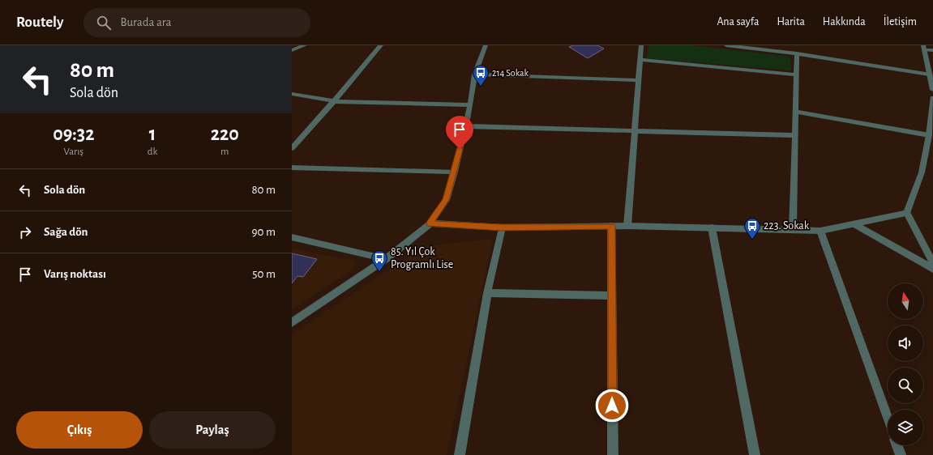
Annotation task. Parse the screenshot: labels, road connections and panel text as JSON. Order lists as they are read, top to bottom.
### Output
{
  "places": {
    "bus stop": ["214 Sokak", "223. Sokak", "85. Yıl Çok Programlı Lise"]
  },
  "north": "top",
  "page": {
    "header": "Routely",
    "search": "Burada ara",
    "nav": [
      "Ana sayfa",
      "Harita",
      "Hakkında",
      "İletişim"
    ],
    "turn": ["80 m", "Sola dön"],
    "eta": [
      "09:32",
      "Varış",
      "1",
      "dk",
      "220",
      "m"
    ],
    "list": [
      {
        "name": "Sola dön",
        "value": "80 m"
      },
      {
        "name": "Sağa dön",
        "value": "90 m"
      },
      {
        "name": "Varış noktası",
        "value": "50 m"
      }
    ],
    "buttons": ["Çıkış", "Paylaş"]
  }
}
